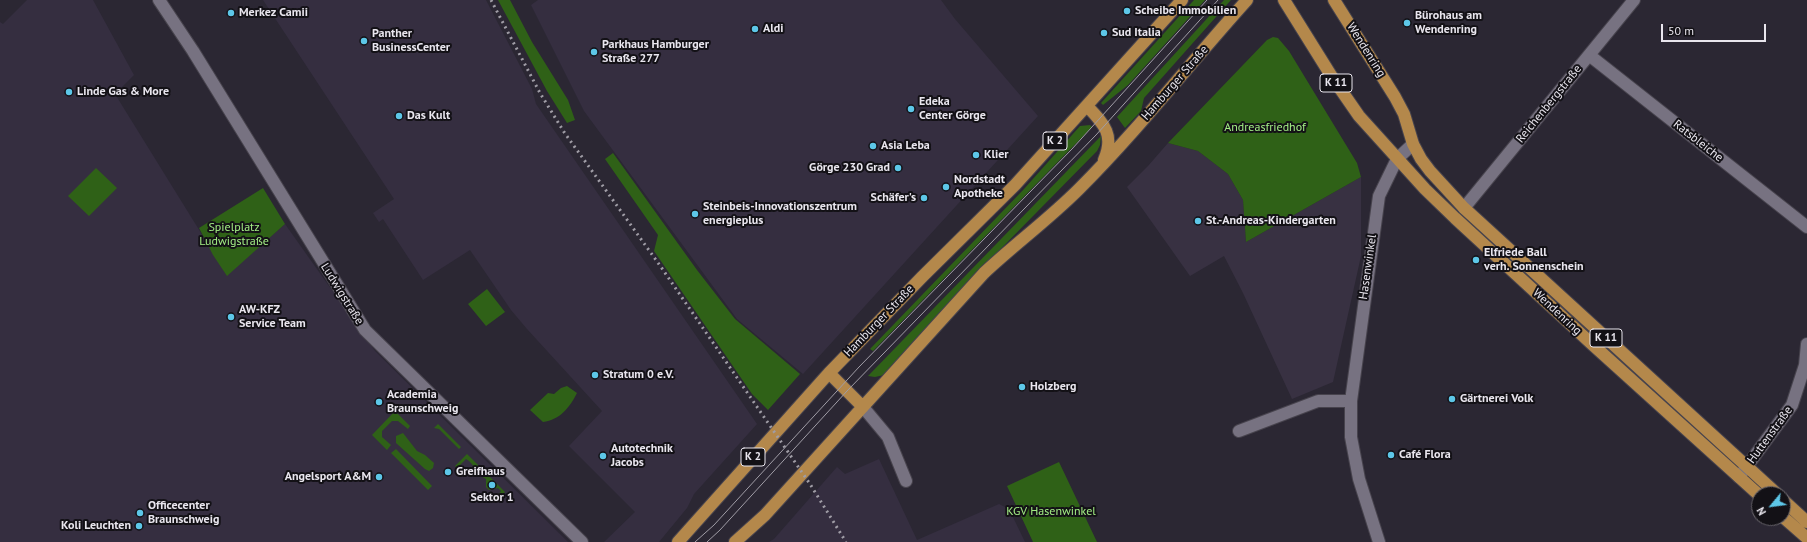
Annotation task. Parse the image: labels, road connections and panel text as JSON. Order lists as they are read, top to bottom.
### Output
{
  "streets": {
    "main road": [
      "Wendenring",
      "Hamburger Straße",
      "K 11",
      "K 2"
    ],
    "street": [
      "Reichenbergstraße",
      "Ratsbleiche",
      "Hasenwinkel",
      "Ludwigstraße",
      "Huttenstraße"
    ]
  },
  "crossings": [
    ["Wendenring", "Reichenbergstraße"],
    ["Wendenring", "Hasenwinkel"],
    ["Wendenring", "Huttenstraße"],
    ["Reichenbergstraße", "Ratsbleiche"]
  ],
  "parks": ["Andreasfriedhof", "Spielplatz Ludwigstraße", "KGV Hasenwinkel"],
  "places": [
    "Scheibe Immobilien",
    "Merkez Camii",
    "Bürohaus am Wendenring",
    "Aldi",
    "Sud Italia",
    "Panther BusinessCenter",
    "Parkhaus Hamburger Straße 277",
    "Linde Gas & More",
    "Edeka Center Görge",
    "Das Kult",
    "Asia Leba",
    "Klier",
    "Görge 230 Grad",
    "Nordstadt Apotheke",
    "Schäfer's",
    "Steinbeis-Innovationszentrum energieplus",
    "St.-Andreas-Kindergarten",
    "Elfriede Ball verh. Sonnenschein",
    "AW-KFZ Service Team",
    "Stratum 0 e.V.",
    "Holzberg",
    "Gärtnerei Volk",
    "Academia Braunschweig",
    "Café Flora",
    "Autotechnik Jacobs",
    "Greifhaus",
    "Angelsport A&M",
    "Sektor 1",
    "Officecenter Braunschweig",
    "Koli Leuchten"
  ],
  "scale_bar": "50 m",
  "north": "bottom left"
}
